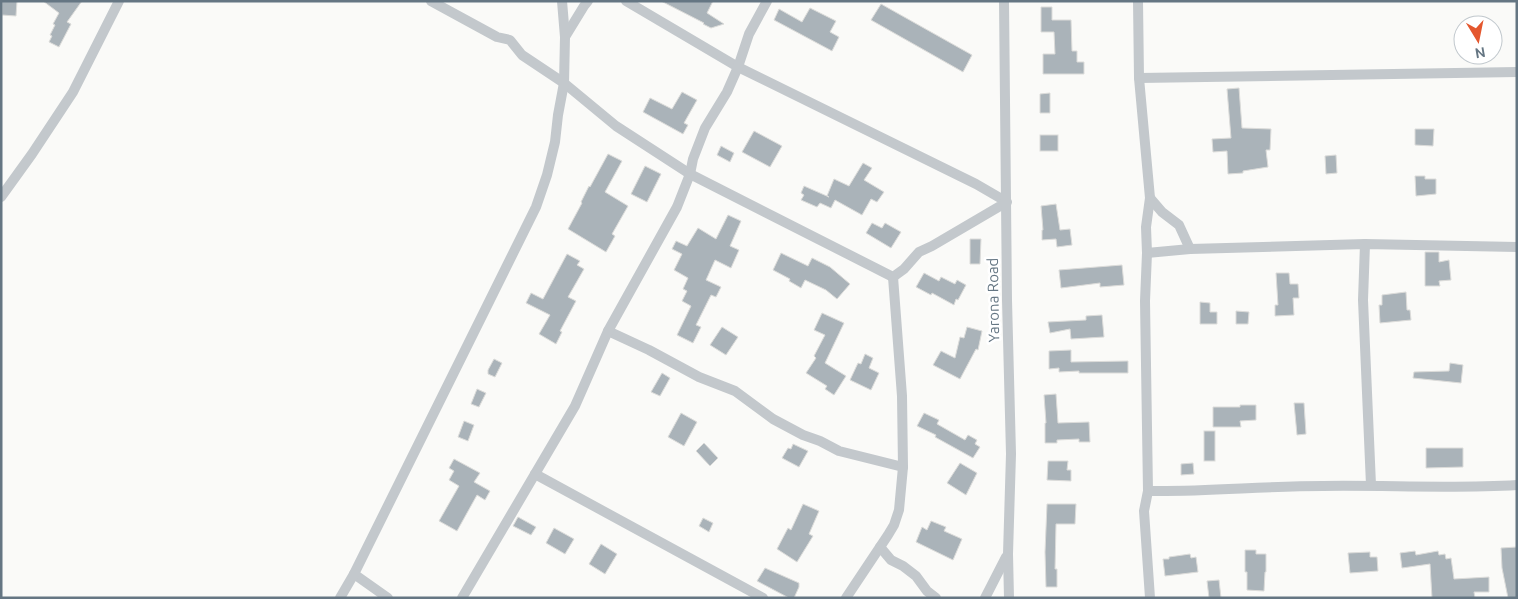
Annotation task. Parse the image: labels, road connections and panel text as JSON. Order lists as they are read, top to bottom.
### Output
{
  "streets": {
    "street": ["Yarona Road"]
  },
  "north": "bottom"
}
